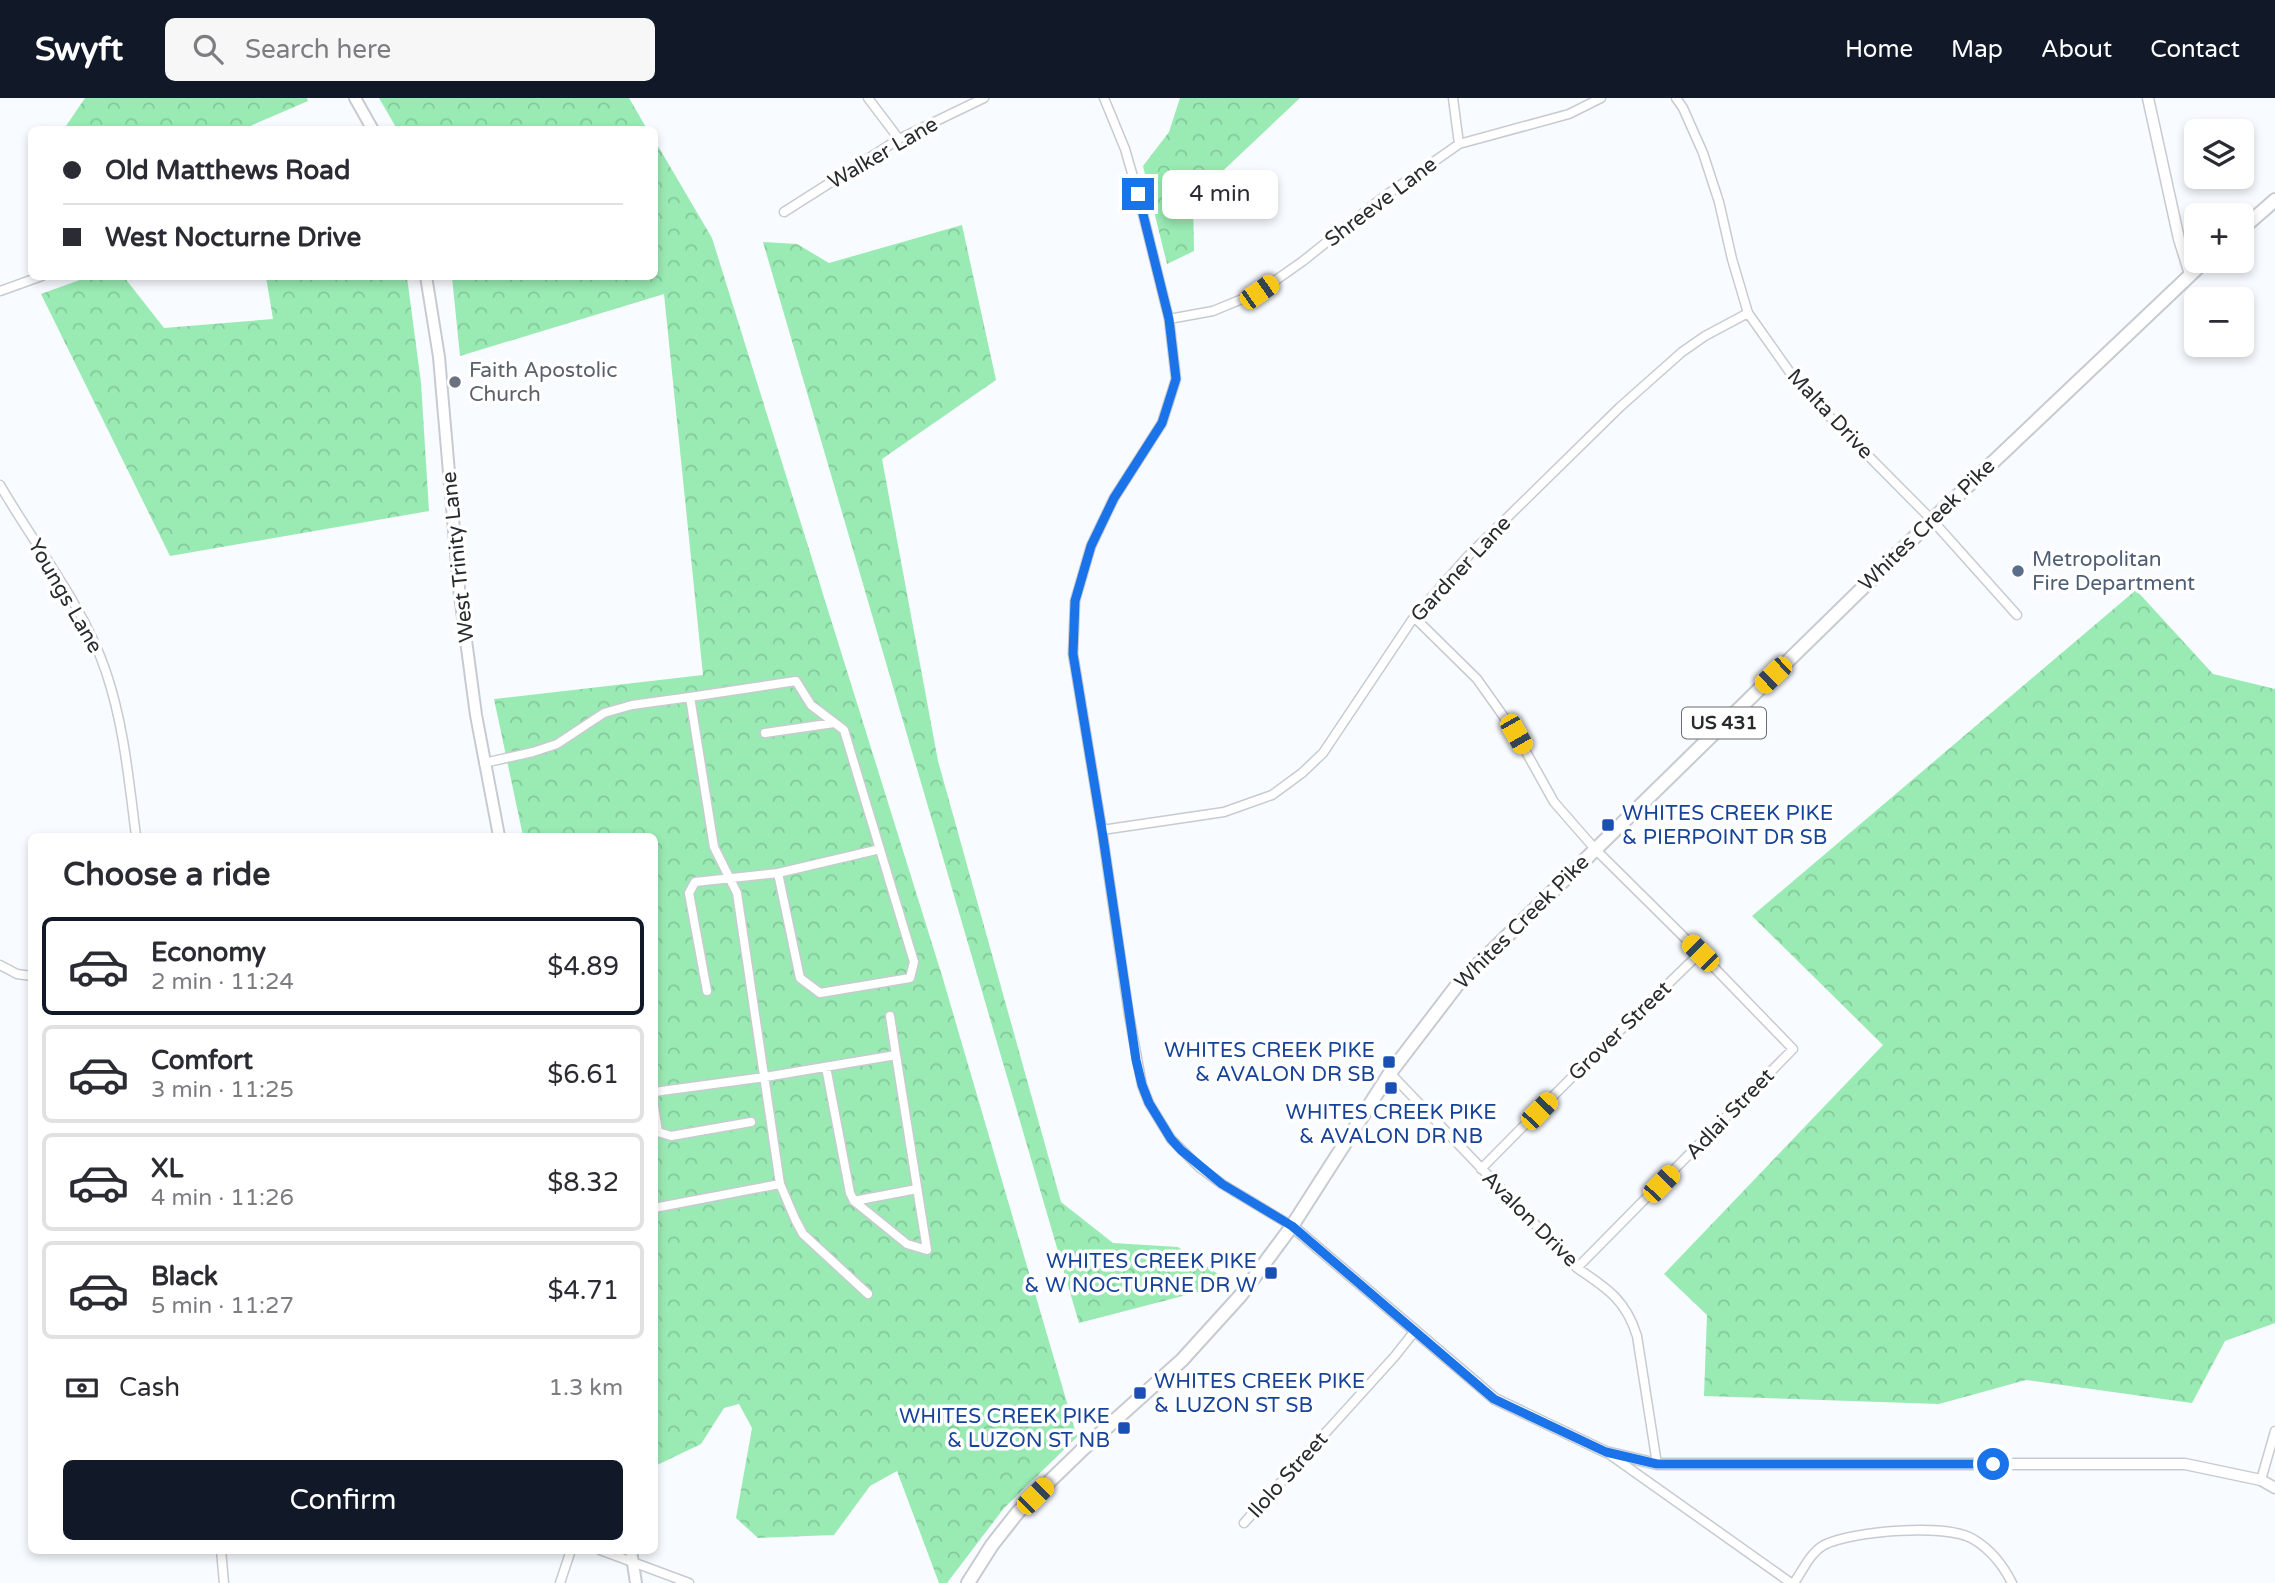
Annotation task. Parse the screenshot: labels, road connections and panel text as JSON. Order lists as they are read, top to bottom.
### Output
{
  "streets": {
    "main road": ["Whites Creek Pike", "West Trinity Lane", "US 431"],
    "street": [
      "Walker Lane",
      "Shreeve Lane",
      "Malta Drive",
      "Gardner Lane",
      "Youngs Lane",
      "Grover Street",
      "Adlai Street",
      "Avalon Drive",
      "Ilolo Street"
    ]
  },
  "crossings": [
    ["Malta Drive", "Whites Creek Pike"],
    ["Malta Drive", "Gardner Lane"],
    ["Whites Creek Pike", "Avalon Drive"],
    ["Grover Street", "Adlai Street"],
    ["Grover Street", "Avalon Drive"],
    ["Adlai Street", "Avalon Drive"]
  ],
  "places": {
    "other": ["Faith Apostolic Church", "Metropolitan Fire Department"],
    "transit": [
      "WHITES CREEK PIKE & PIERPOINT DR SB",
      "WHITES CREEK PIKE & AVALON DR SB",
      "WHITES CREEK PIKE & AVALON DR NB",
      "WHITES CREEK PIKE & W NOCTURNE DR W",
      "WHITES CREEK PIKE & LUZON ST SB",
      "WHITES CREEK PIKE & LUZON ST NB"
    ]
  },
  "page": {
    "header": "Swyft",
    "search": "Search here",
    "nav": [
      "Home",
      "Map",
      "About",
      "Contact"
    ],
    "map_buttons": ["+", "−"],
    "banner": ["Old Matthews Road", "West Nocturne Drive"],
    "bubble": "4 min",
    "heading": "Choose a ride",
    "list": [
      {
        "name": "Economy",
        "note": "2 min · 11:24",
        "value": "$4.89"
      },
      {
        "name": "Comfort",
        "note": "3 min · 11:25",
        "value": "$6.61"
      },
      {
        "name": "XL",
        "note": "4 min · 11:26",
        "value": "$8.32"
      },
      {
        "name": "Black",
        "note": "5 min · 11:27",
        "value": "$4.71"
      }
    ],
    "pay": ["Cash", "1.3 km"],
    "buttons": "Confirm"
  }
}
